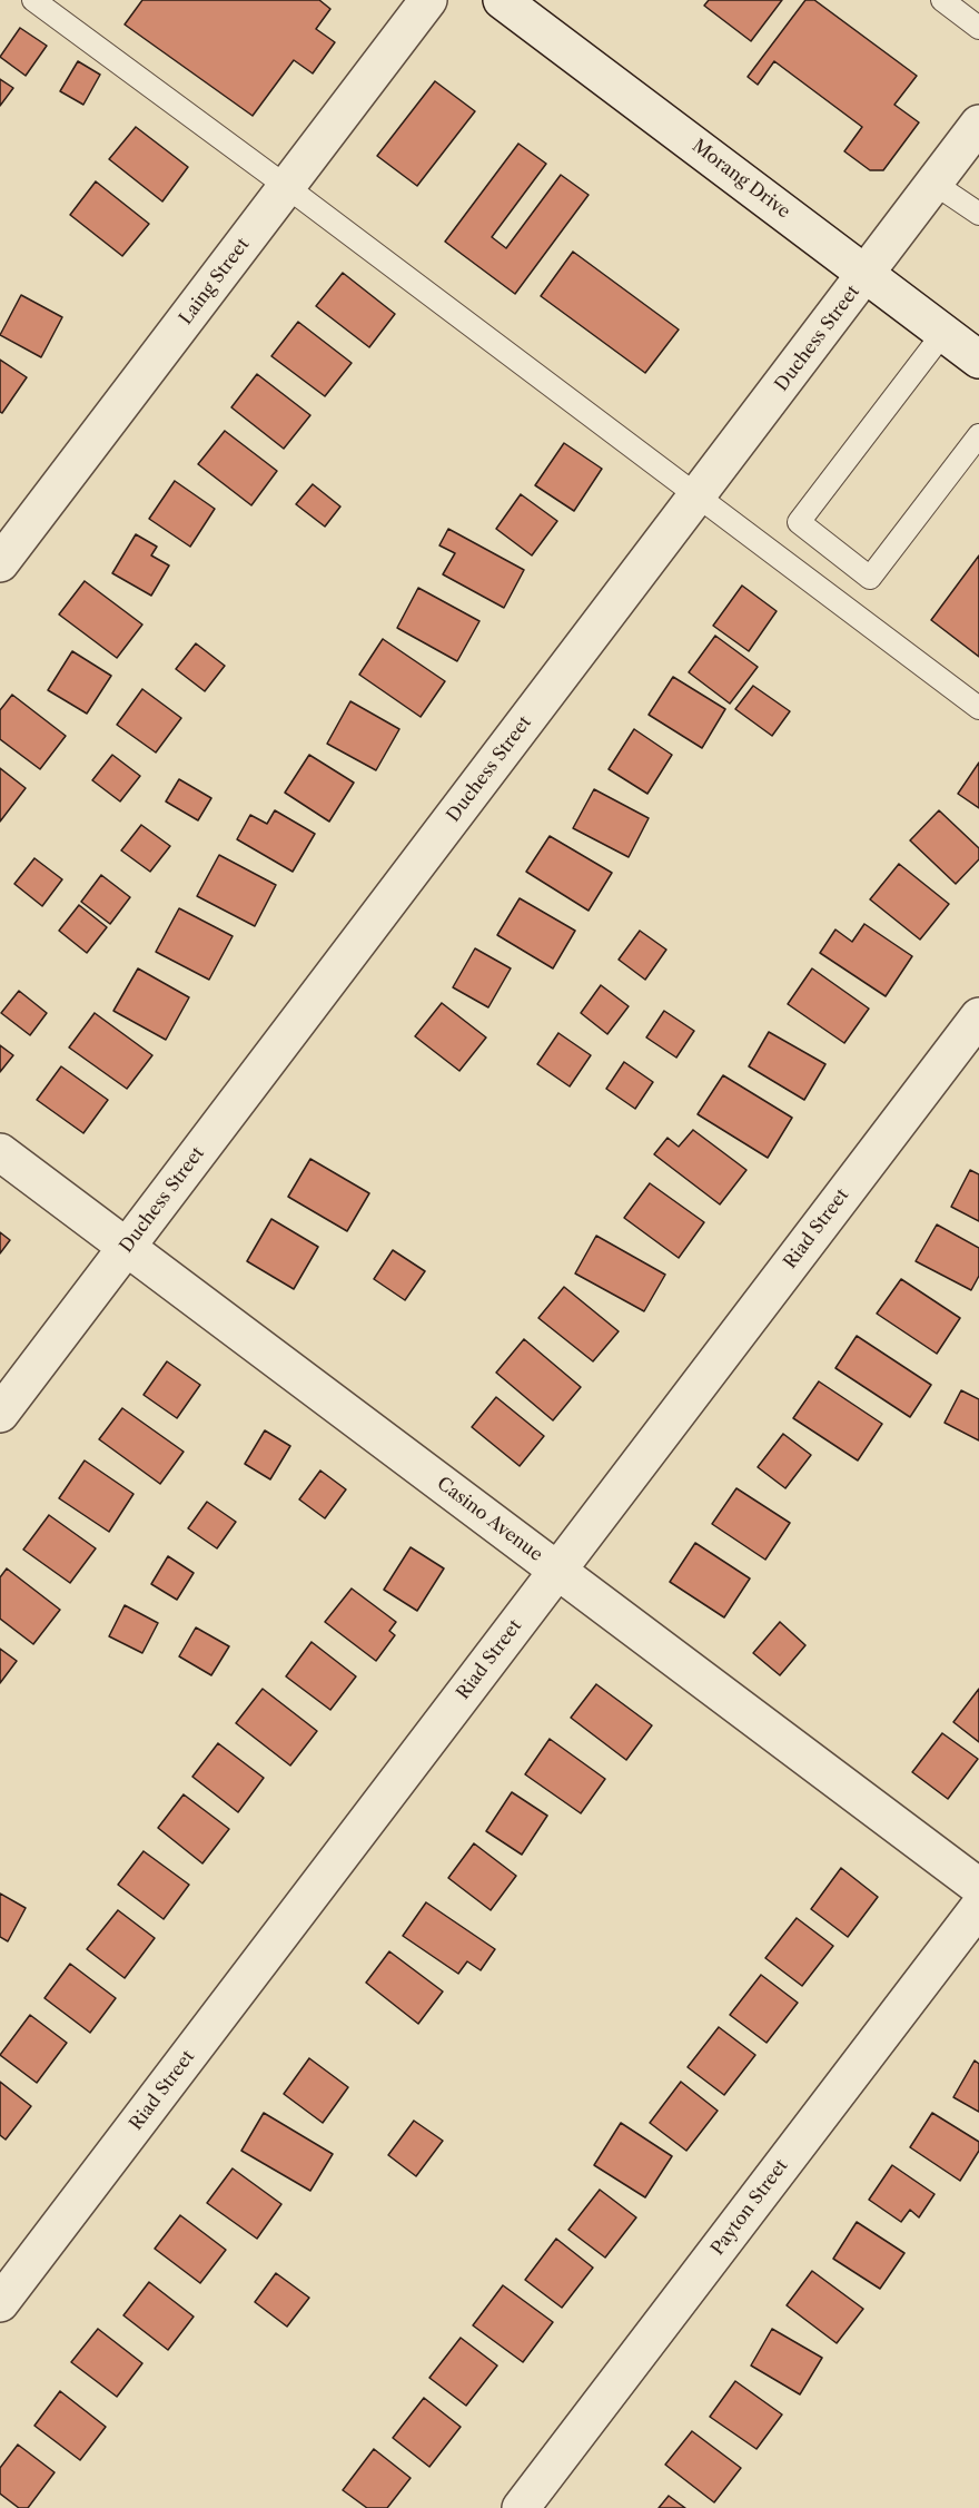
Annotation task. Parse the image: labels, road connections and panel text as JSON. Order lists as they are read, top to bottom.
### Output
{
  "streets": {
    "street": [
      "Morang Drive",
      "Laing Street",
      "Duchess Street",
      "Riad Street",
      "Casino Avenue",
      "Payton Street"
    ]
  },
  "crossings": [
    ["Morang Drive", "Duchess Street"],
    ["Duchess Street", "Casino Avenue"],
    ["Riad Street", "Casino Avenue"]
  ]
}
